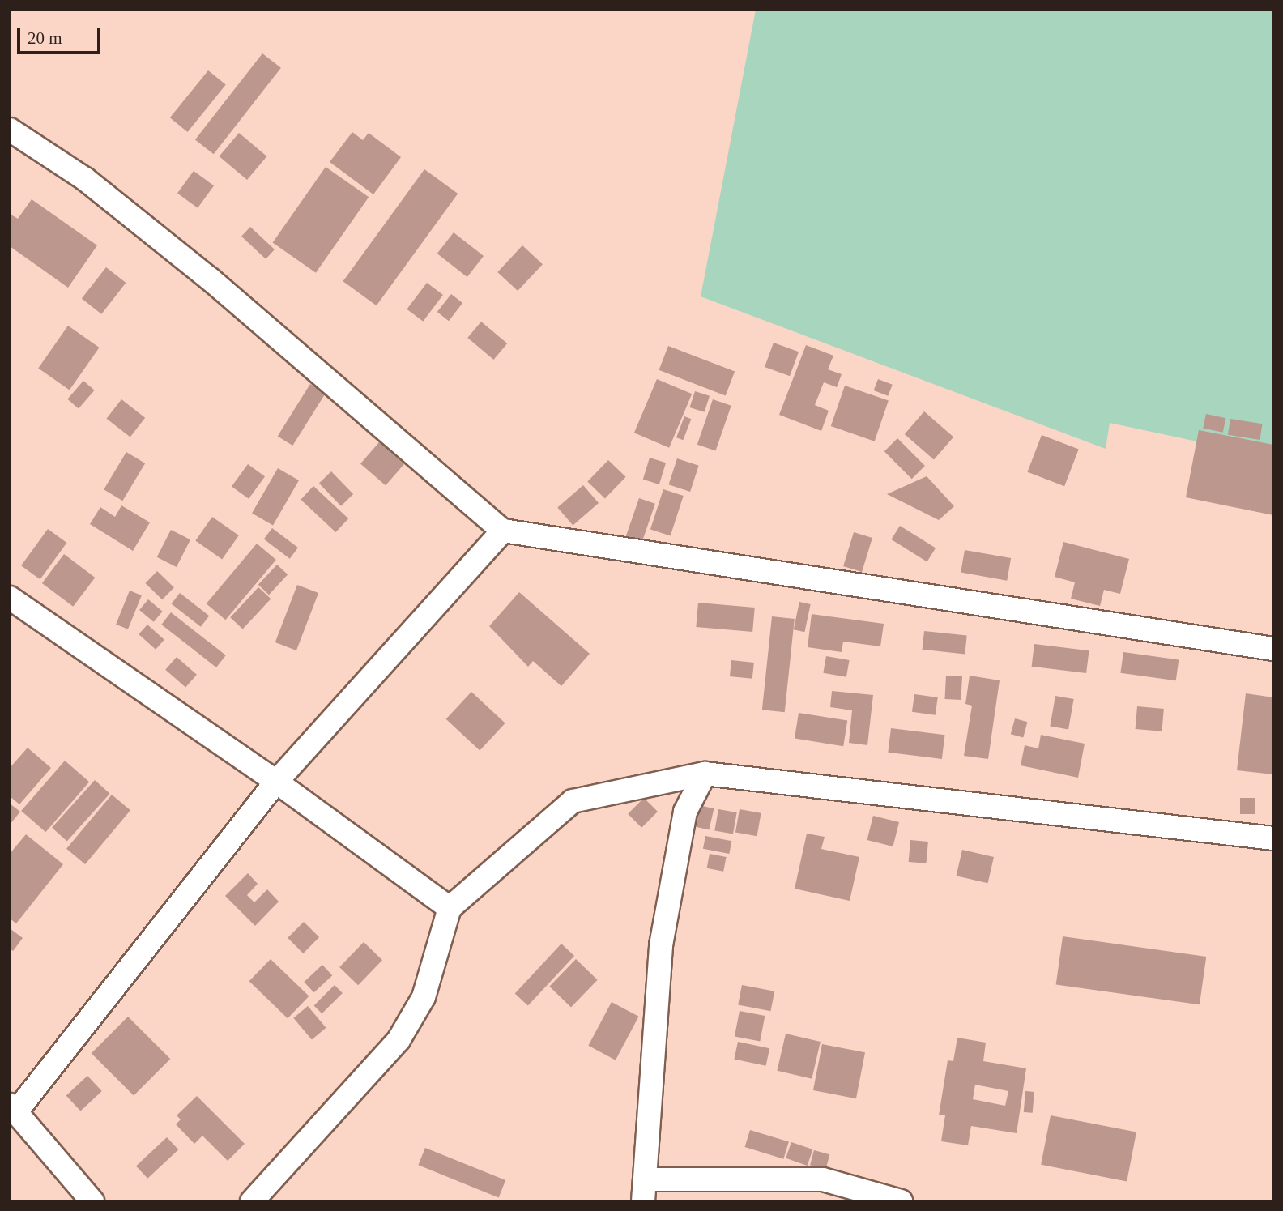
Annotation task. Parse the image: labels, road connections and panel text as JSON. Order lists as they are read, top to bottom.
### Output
{
  "scale_bar": "20 m"
}
